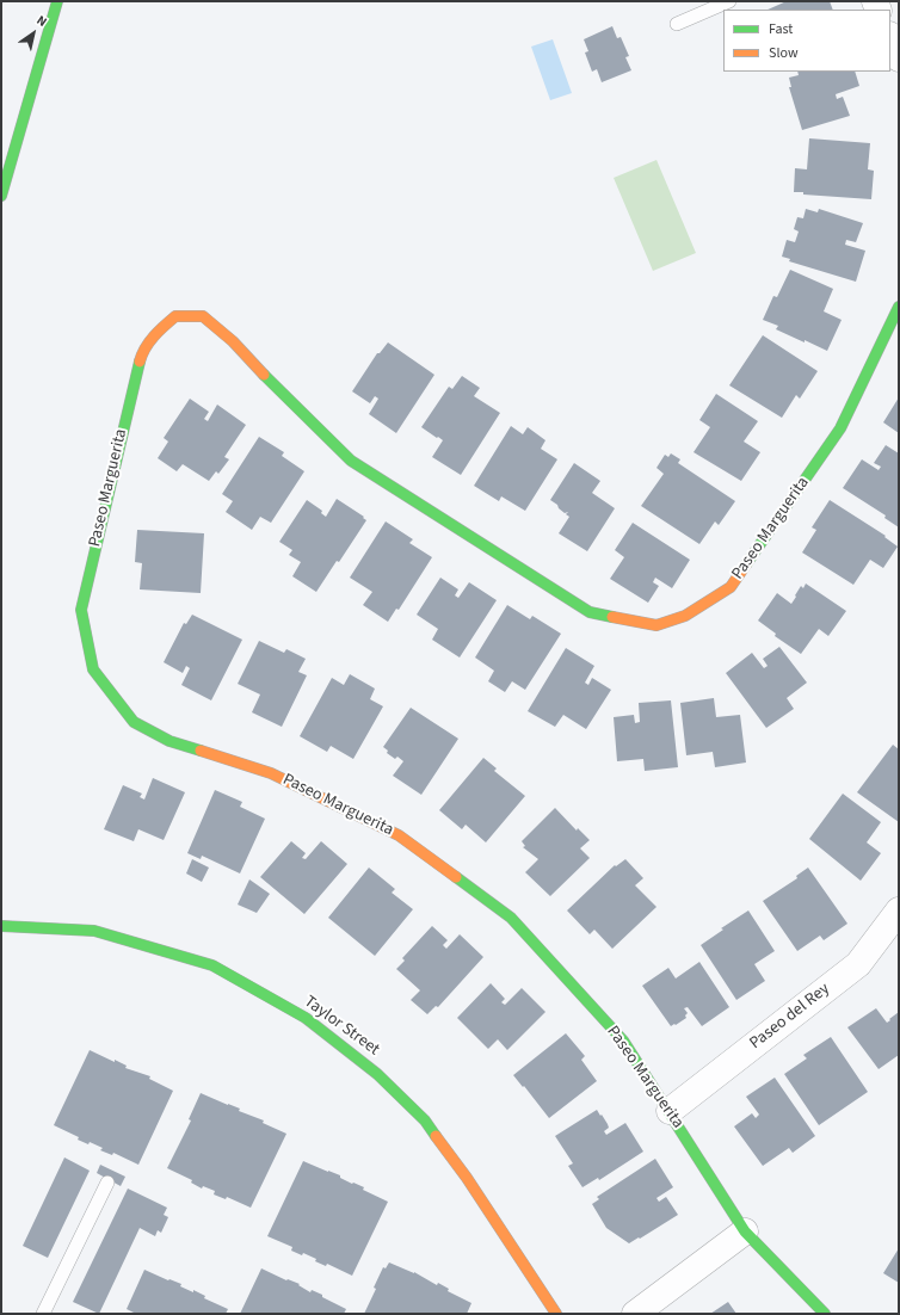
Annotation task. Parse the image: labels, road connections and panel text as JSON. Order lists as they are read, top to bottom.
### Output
{
  "streets": {
    "street": ["Paseo Marguerita", "Paseo del Rey", "Taylor Street"]
  },
  "crossings": [
    ["Paseo Marguerita", "Paseo del Rey"]
  ],
  "legend": ["Fast", "Slow"],
  "north": "top right"
}
